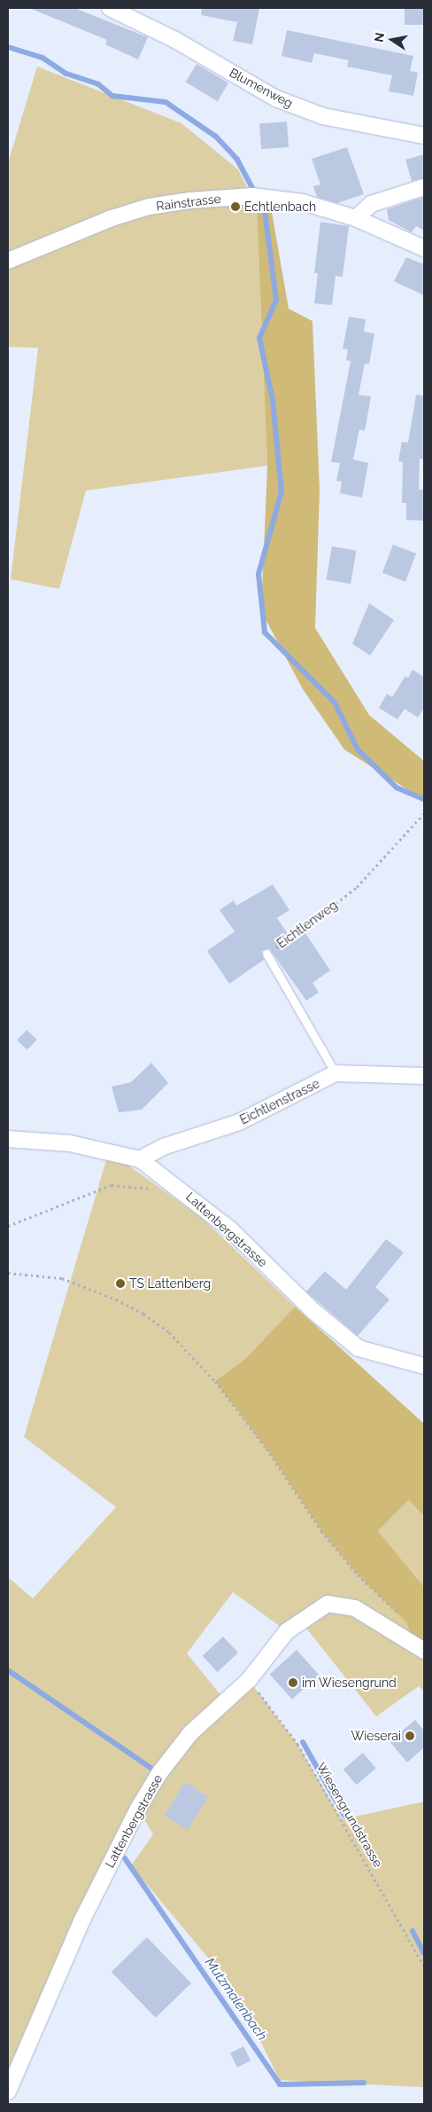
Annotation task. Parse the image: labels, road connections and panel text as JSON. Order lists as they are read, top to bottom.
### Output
{
  "streets": {
    "street": [
      "Blumenweg",
      "Rainstrasse",
      "Eichtlenstrasse",
      "Lattenbergstrasse"
    ],
    "lane": ["Eichtlenweg"],
    "path": ["Wiesengrundstrasse"]
  },
  "crossings": [
    ["Eichtlenweg", "Eichtlenstrasse"],
    ["Eichtlenstrasse", "Lattenbergstrasse"],
    ["Lattenbergstrasse", "Wiesengrundstrasse"]
  ],
  "water": ["Mutzmalenbach"],
  "places": [
    "Echtlenbach",
    "TS Lattenberg",
    "im Wiesengrund",
    "Wieserai"
  ],
  "north": "left"
}
